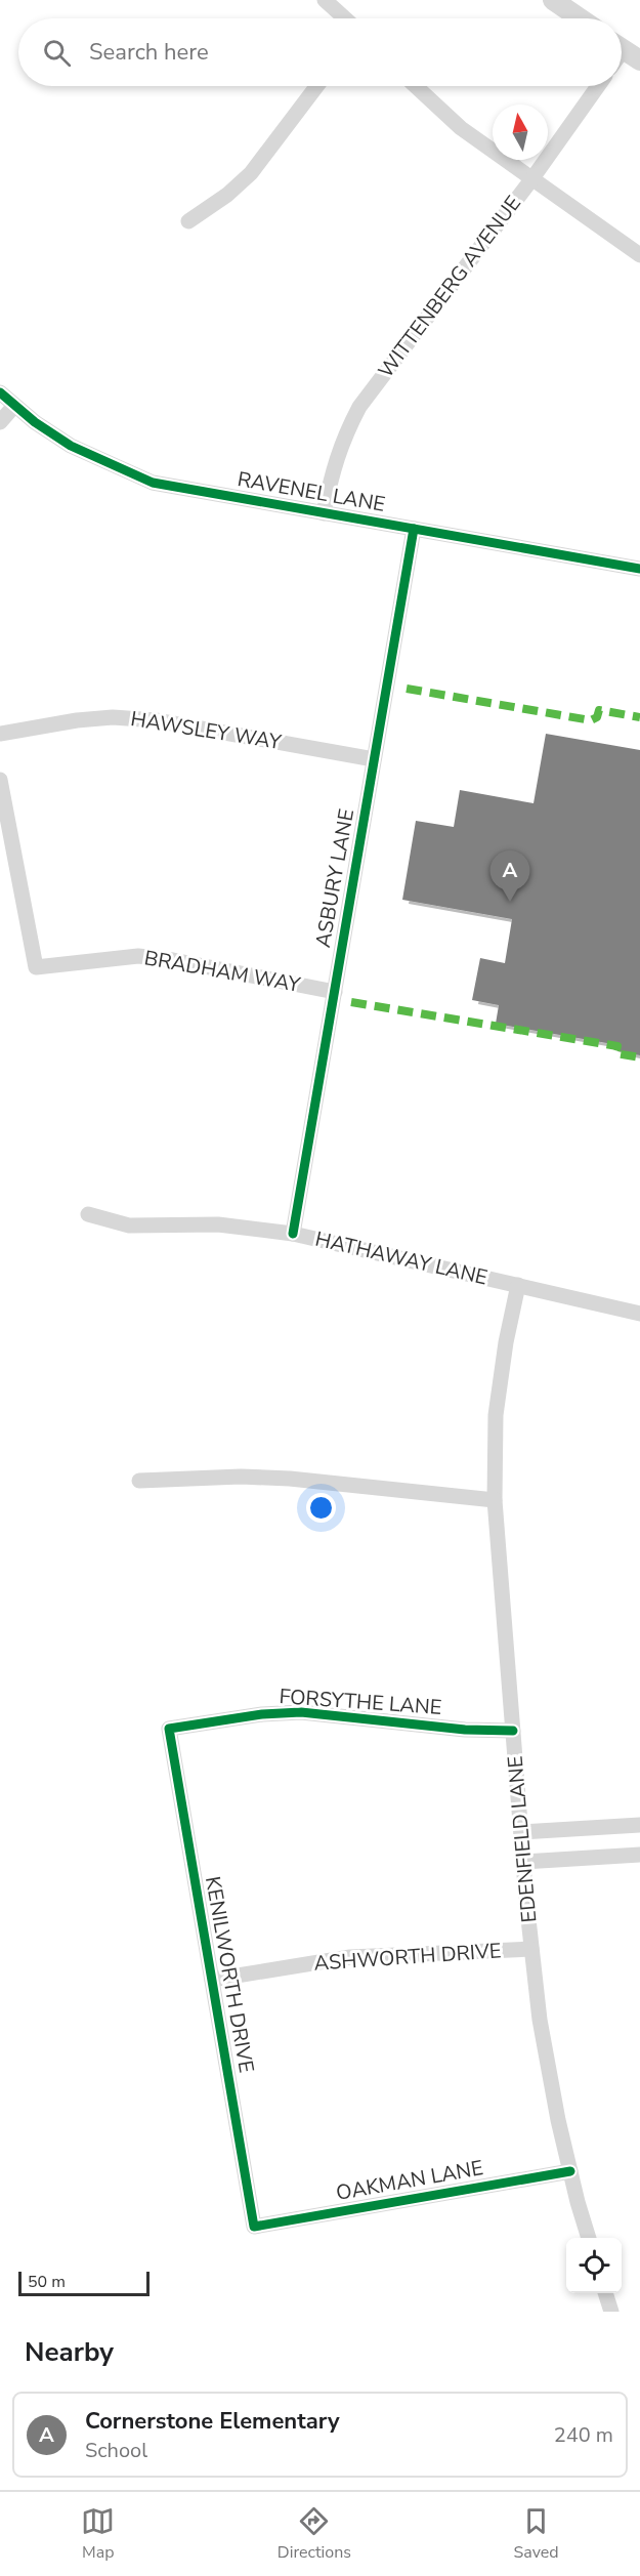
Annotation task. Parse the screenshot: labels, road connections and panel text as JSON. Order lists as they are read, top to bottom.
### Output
{
  "streets": {
    "street": [
      "WITTENBERG AVENUE",
      "RAVENEL LANE",
      "HAWSLEY WAY",
      "ASBURY LANE",
      "BRADHAM WAY",
      "HATHAWAY LANE",
      "FORSYTHE LANE",
      "EDENFIELD LANE",
      "ASHWORTH DRIVE",
      "KENILWORTH DRIVE",
      "OAKMAN LANE"
    ]
  },
  "crossings": [
    ["WITTENBERG AVENUE", "RAVENEL LANE"],
    ["RAVENEL LANE", "ASBURY LANE"],
    ["HAWSLEY WAY", "ASBURY LANE"],
    ["ASBURY LANE", "BRADHAM WAY"],
    ["ASBURY LANE", "HATHAWAY LANE"],
    ["HATHAWAY LANE", "EDENFIELD LANE"],
    ["FORSYTHE LANE", "EDENFIELD LANE"],
    ["FORSYTHE LANE", "KENILWORTH DRIVE"],
    ["EDENFIELD LANE", "ASHWORTH DRIVE"],
    ["EDENFIELD LANE", "OAKMAN LANE"],
    ["ASHWORTH DRIVE", "KENILWORTH DRIVE"],
    ["KENILWORTH DRIVE", "OAKMAN LANE"]
  ],
  "scale_bar": "50 m",
  "north": "top",
  "page": {
    "search": "Search here",
    "pins": "A",
    "scale": "50 m",
    "heading": "Nearby",
    "list": [
      {
        "mark": "A",
        "name": "Cornerstone Elementary",
        "note": "School",
        "value": "240 m"
      }
    ],
    "nav": ["Map", "Directions", "Saved"]
  }
}
